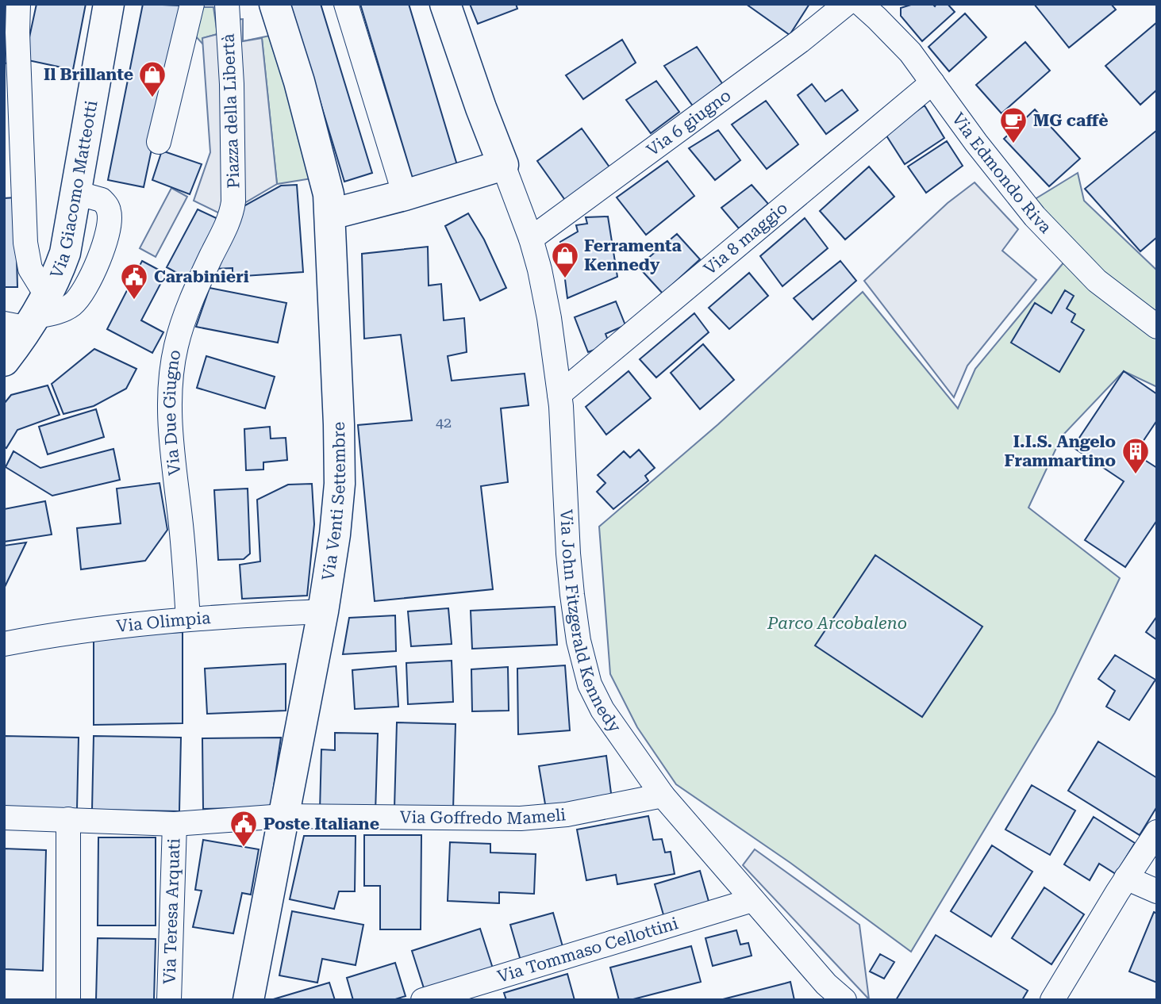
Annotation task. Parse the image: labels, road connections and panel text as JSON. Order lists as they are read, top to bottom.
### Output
{
  "streets": {
    "main road": ["Via Giacomo Matteotti", "Via Venti Settembre"],
    "street": [
      "Piazza della Libertà",
      "Via 6 giugno",
      "Via Edmondo Riva",
      "Via 8 maggio",
      "Via Due Giugno",
      "Via John Fitzgerald Kennedy",
      "Via Olimpia",
      "Via Goffredo Mameli",
      "Via Teresa Arquati",
      "Via Tommaso Cellottini"
    ]
  },
  "crossings": [
    ["Piazza della Libertà", "Via Due Giugno"],
    ["Via 6 giugno", "Via John Fitzgerald Kennedy"],
    ["Via Edmondo Riva", "Via 8 maggio"],
    ["Via 8 maggio", "Via John Fitzgerald Kennedy"],
    ["Via Due Giugno", "Via Olimpia"],
    ["Via Venti Settembre", "Via Olimpia"],
    ["Via Venti Settembre", "Via Goffredo Mameli"],
    ["Via John Fitzgerald Kennedy", "Via Goffredo Mameli"],
    ["Via John Fitzgerald Kennedy", "Via Tommaso Cellottini"],
    ["Via Goffredo Mameli", "Via Teresa Arquati"]
  ],
  "parks": ["Parco Arcobaleno"],
  "places": {
    "shop": ["Il Brillante", "Ferramenta Kennedy"],
    "cafe": ["MG caffè"],
    "public building": ["Carabinieri", "Poste Italiane"],
    "building": ["I.I.S. Angelo Frammartino"]
  },
  "house_numbers": ["42"]
}
